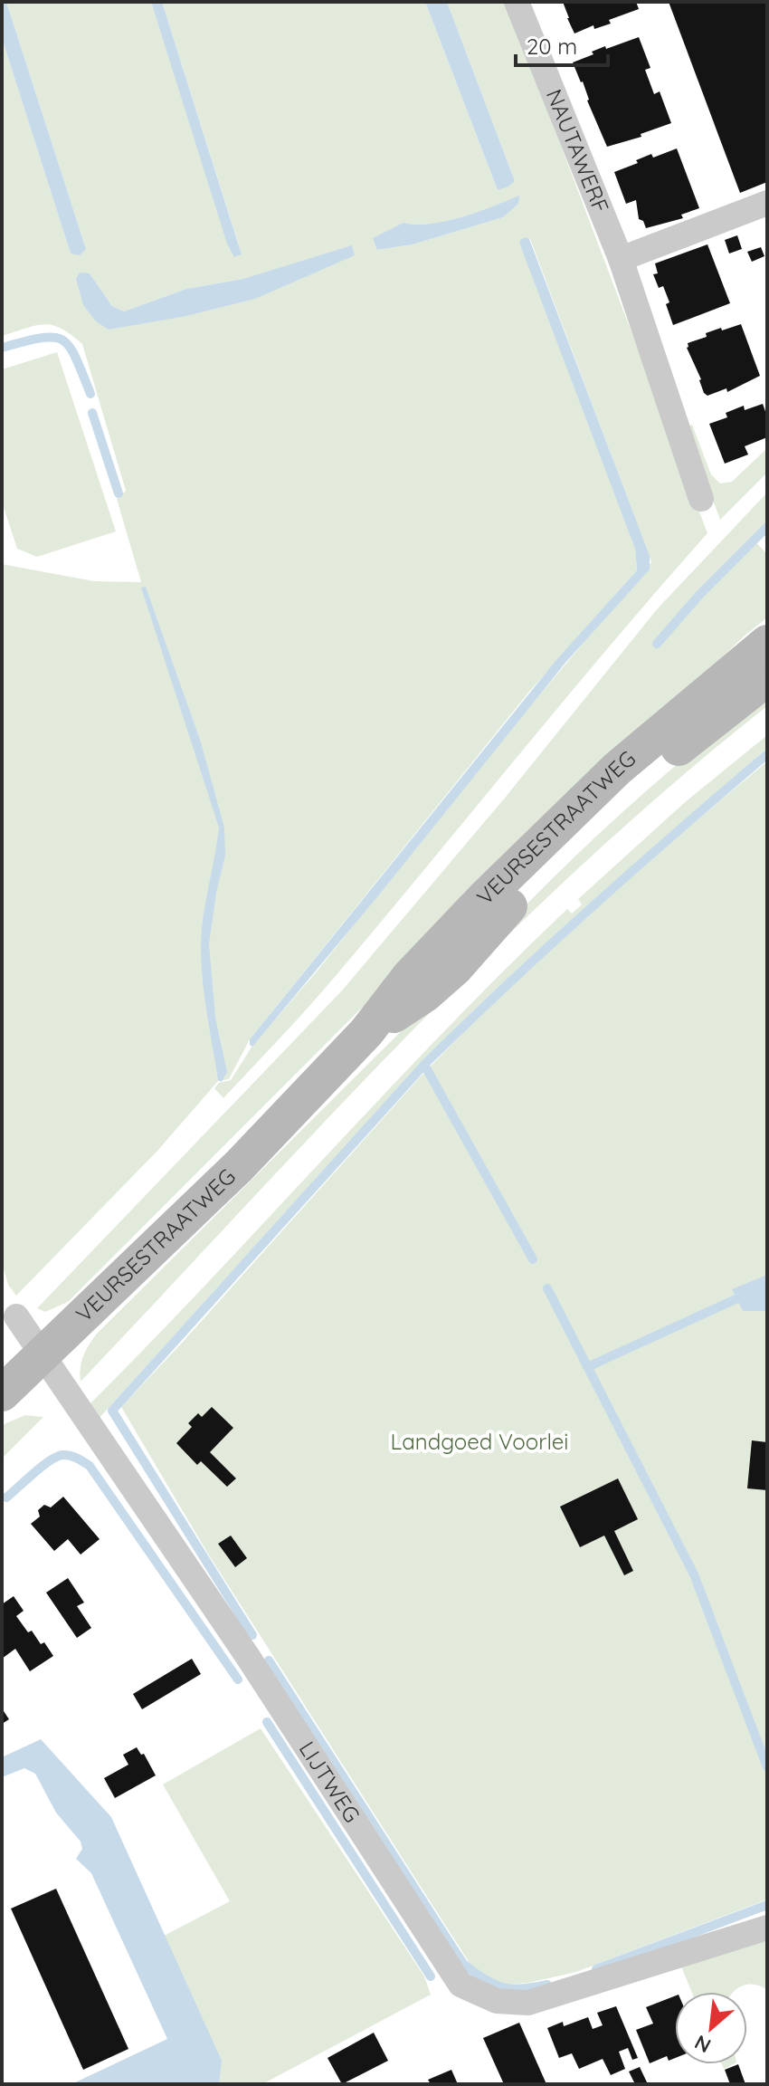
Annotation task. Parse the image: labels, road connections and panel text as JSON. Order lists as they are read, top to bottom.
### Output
{
  "streets": {
    "main road": ["VEURSESTRAATWEG"],
    "street": ["NAUTAWERF", "LIJTWEG"]
  },
  "crossings": [
    ["VEURSESTRAATWEG", "LIJTWEG"]
  ],
  "parks": ["Landgoed Voorlei"],
  "scale_bar": "20 m",
  "north": "bottom left"
}
